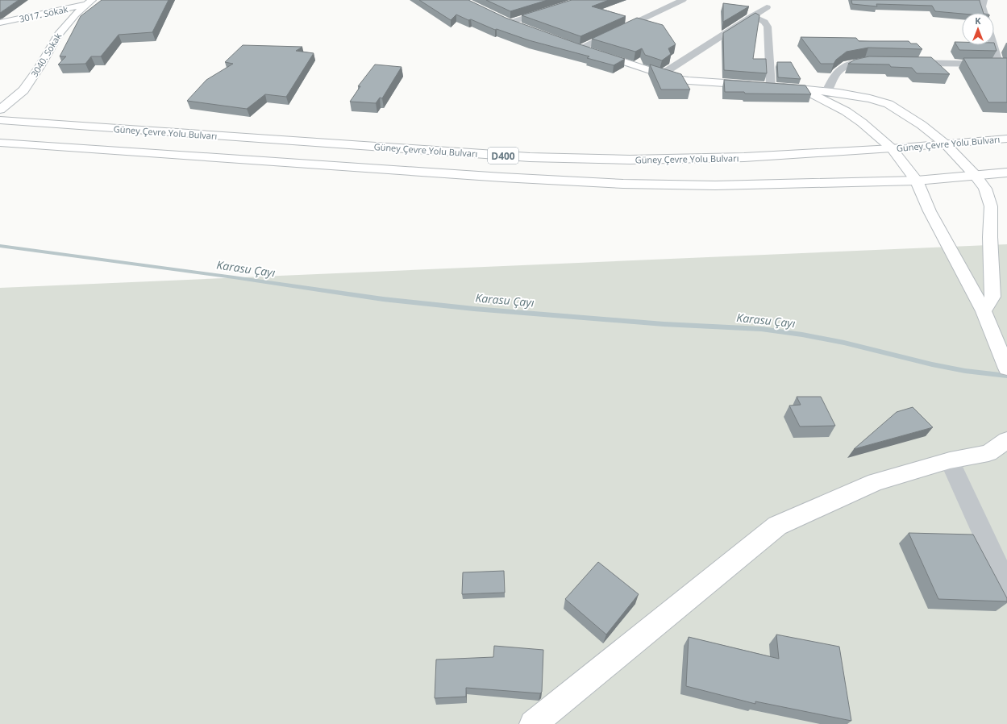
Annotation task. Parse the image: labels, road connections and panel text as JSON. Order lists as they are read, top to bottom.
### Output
{
  "streets": {
    "main road": [
      "3017. Sokak",
      "3040. Sokak",
      "Güney Çevre Yolu Bulvarı",
      "D400"
    ]
  },
  "crossings": [
    ["3017. Sokak", "3040. Sokak"]
  ],
  "water": ["Karasu Çayı"],
  "north": "top"
}
